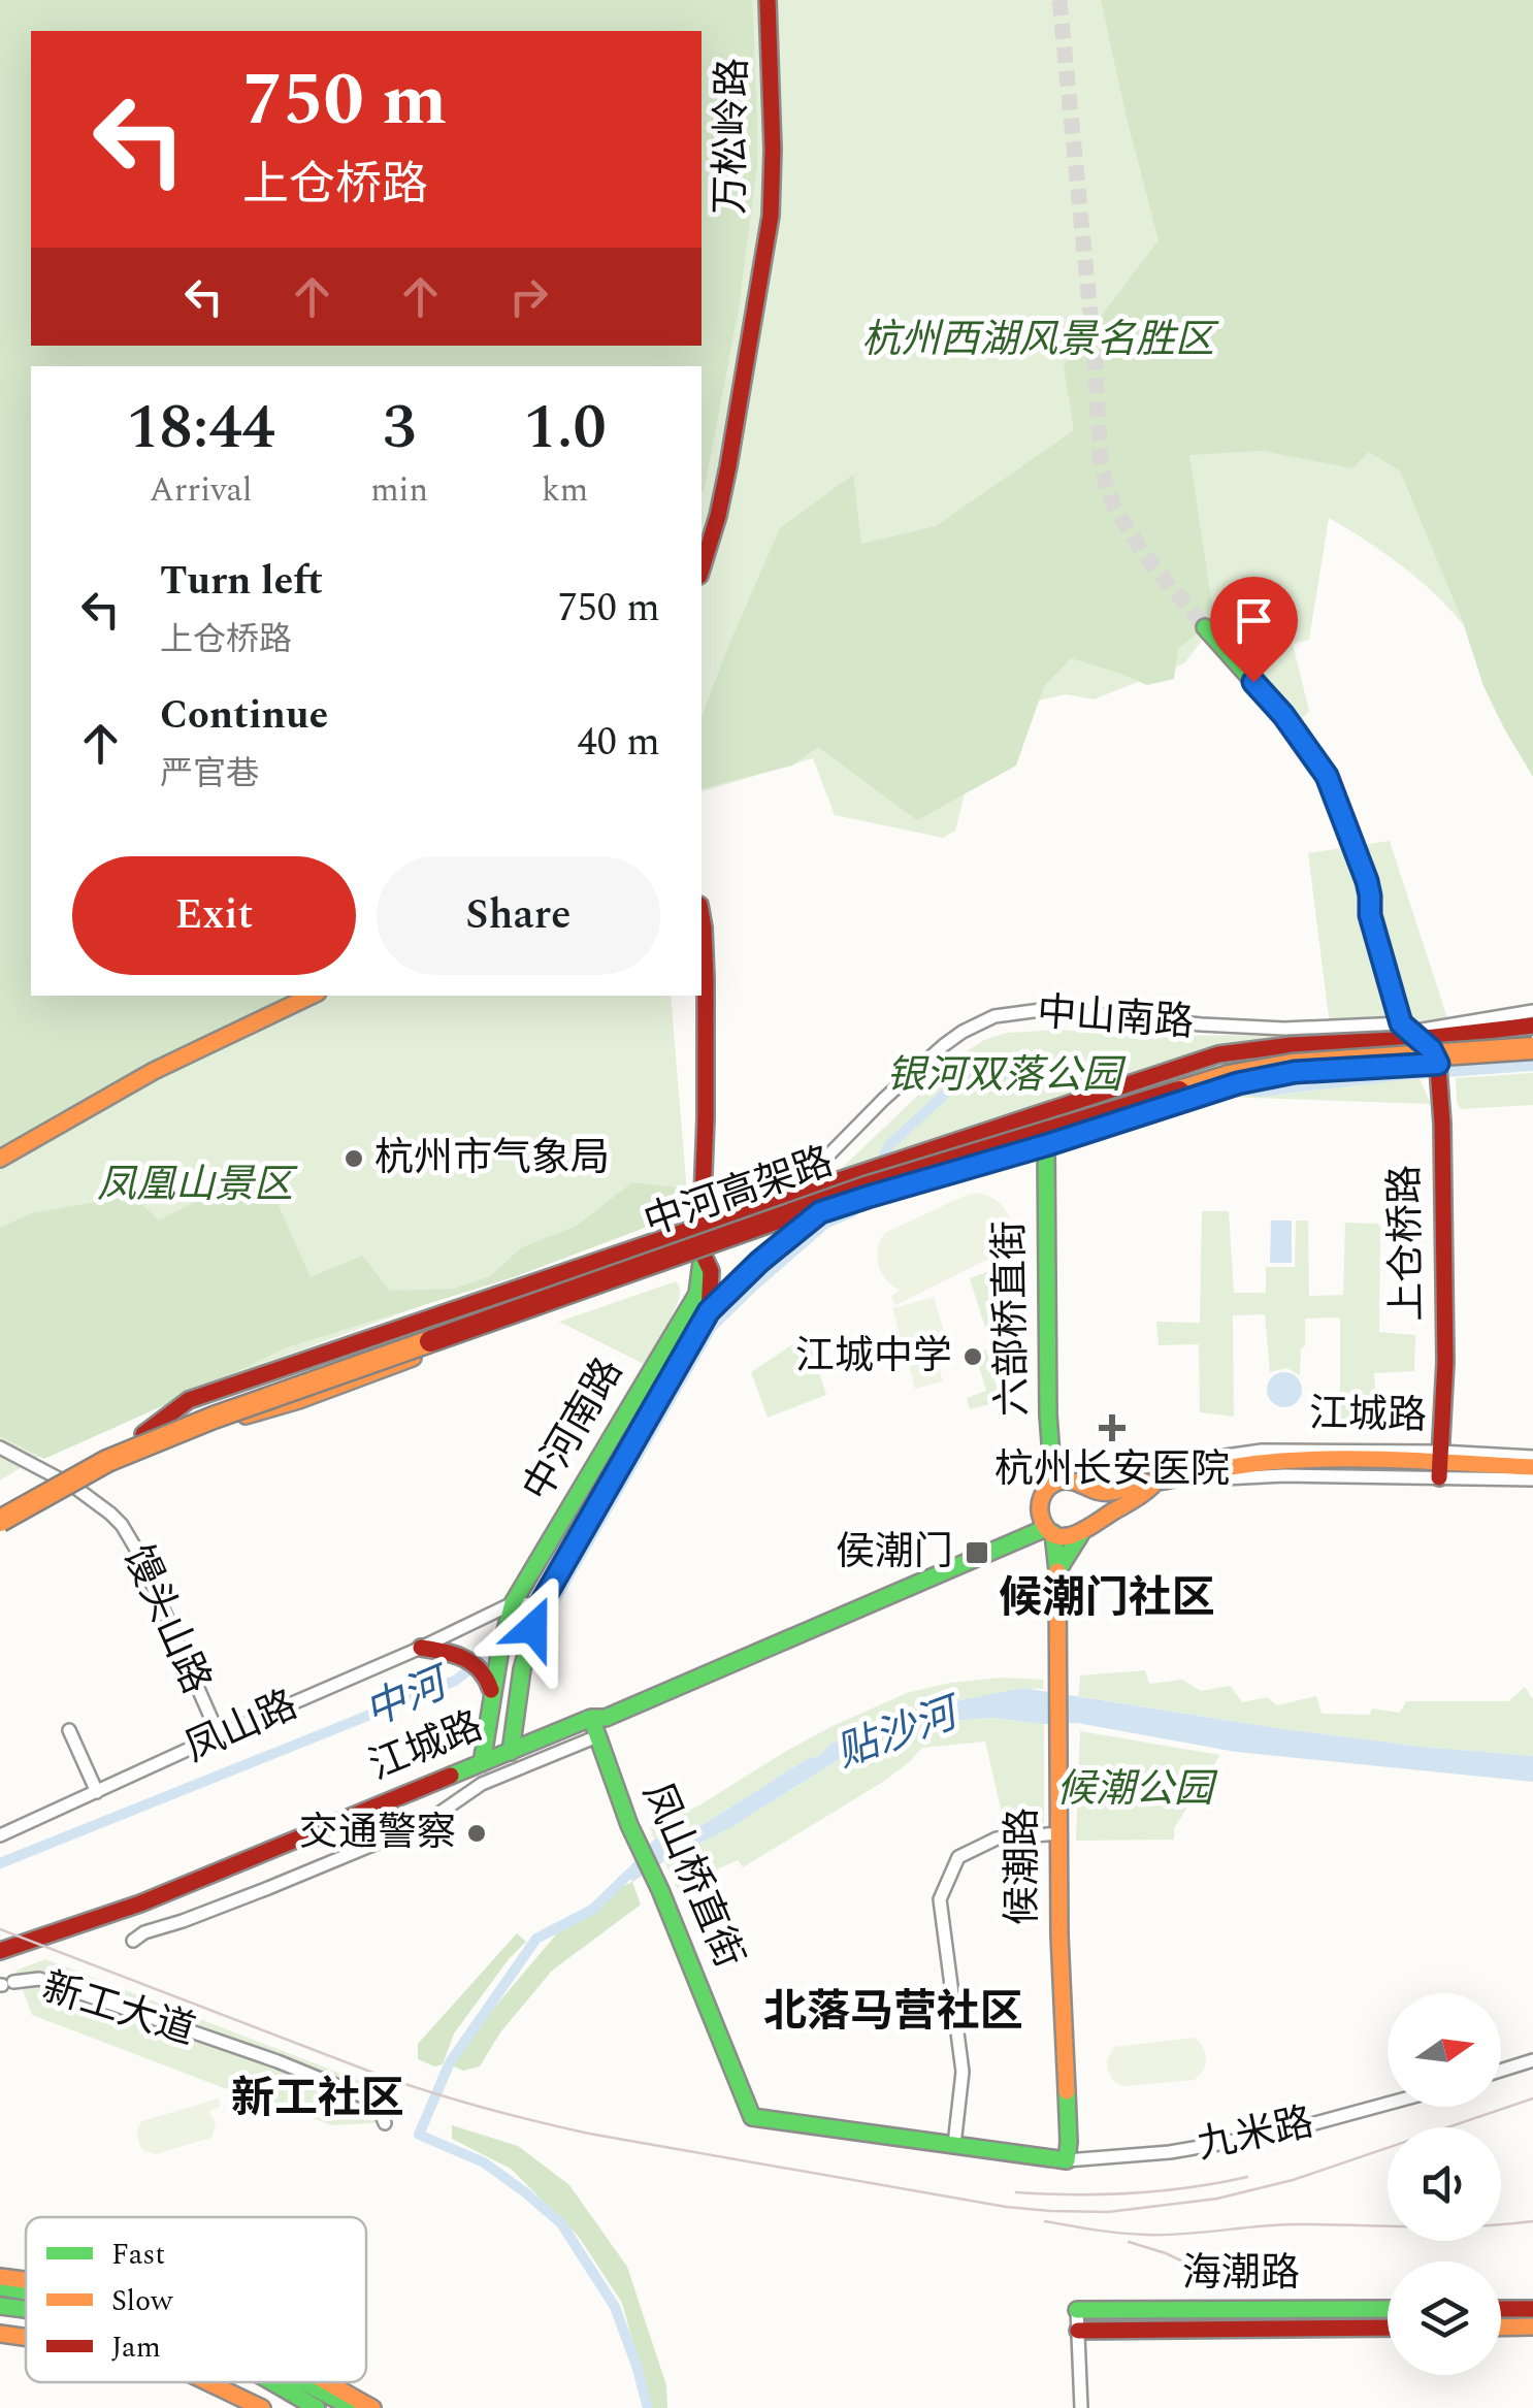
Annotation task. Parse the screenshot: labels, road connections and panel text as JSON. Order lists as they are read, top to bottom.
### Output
{
  "streets": {
    "main road": [
      "万松岭路",
      "中河高架路",
      "上仓桥路",
      "六部桥直街",
      "江城路",
      "中河南路",
      "候潮路",
      "凤山桥直街",
      "海潮路"
    ],
    "street": [
      "中山南路",
      "馒头山路",
      "凤山路",
      "新工大道",
      "九米路"
    ]
  },
  "crossings": [
    ["上仓桥路", "江城路"],
    ["上仓桥路", "中河南路"],
    ["六部桥直街", "江城路"],
    ["六部桥直街", "中河南路"],
    ["六部桥直街", "候潮路"],
    ["江城路", "中河南路"],
    ["江城路", "候潮路"],
    ["江城路", "凤山桥直街"],
    ["中河南路", "凤山路"],
    ["馒头山路", "凤山路"],
    ["候潮路", "九米路"]
  ],
  "districts": ["候潮门社区", "北落马营社区", "新工社区"],
  "water": ["中河", "贴沙河"],
  "parks": [
    "杭州西湖风景名胜区",
    "银河双落公园",
    "凤凰山景区",
    "候潮公园"
  ],
  "places": {
    "other": ["杭州市气象局", "江城中学", "交通警察"],
    "health": ["杭州长安医院"],
    "transit": ["侯潮门"]
  },
  "legend": ["Fast", "Slow", "Jam"],
  "north": "right",
  "page": {
    "turn": ["750 m", "上仓桥路"],
    "eta": [
      "18:44",
      "Arrival",
      "3",
      "min",
      "1.0",
      "km"
    ],
    "list": [
      {
        "name": "Turn left",
        "note": "上仓桥路",
        "value": "750 m"
      },
      {
        "name": "Continue",
        "note": "严官巷",
        "value": "40 m"
      }
    ],
    "buttons": ["Exit", "Share"]
  }
}
